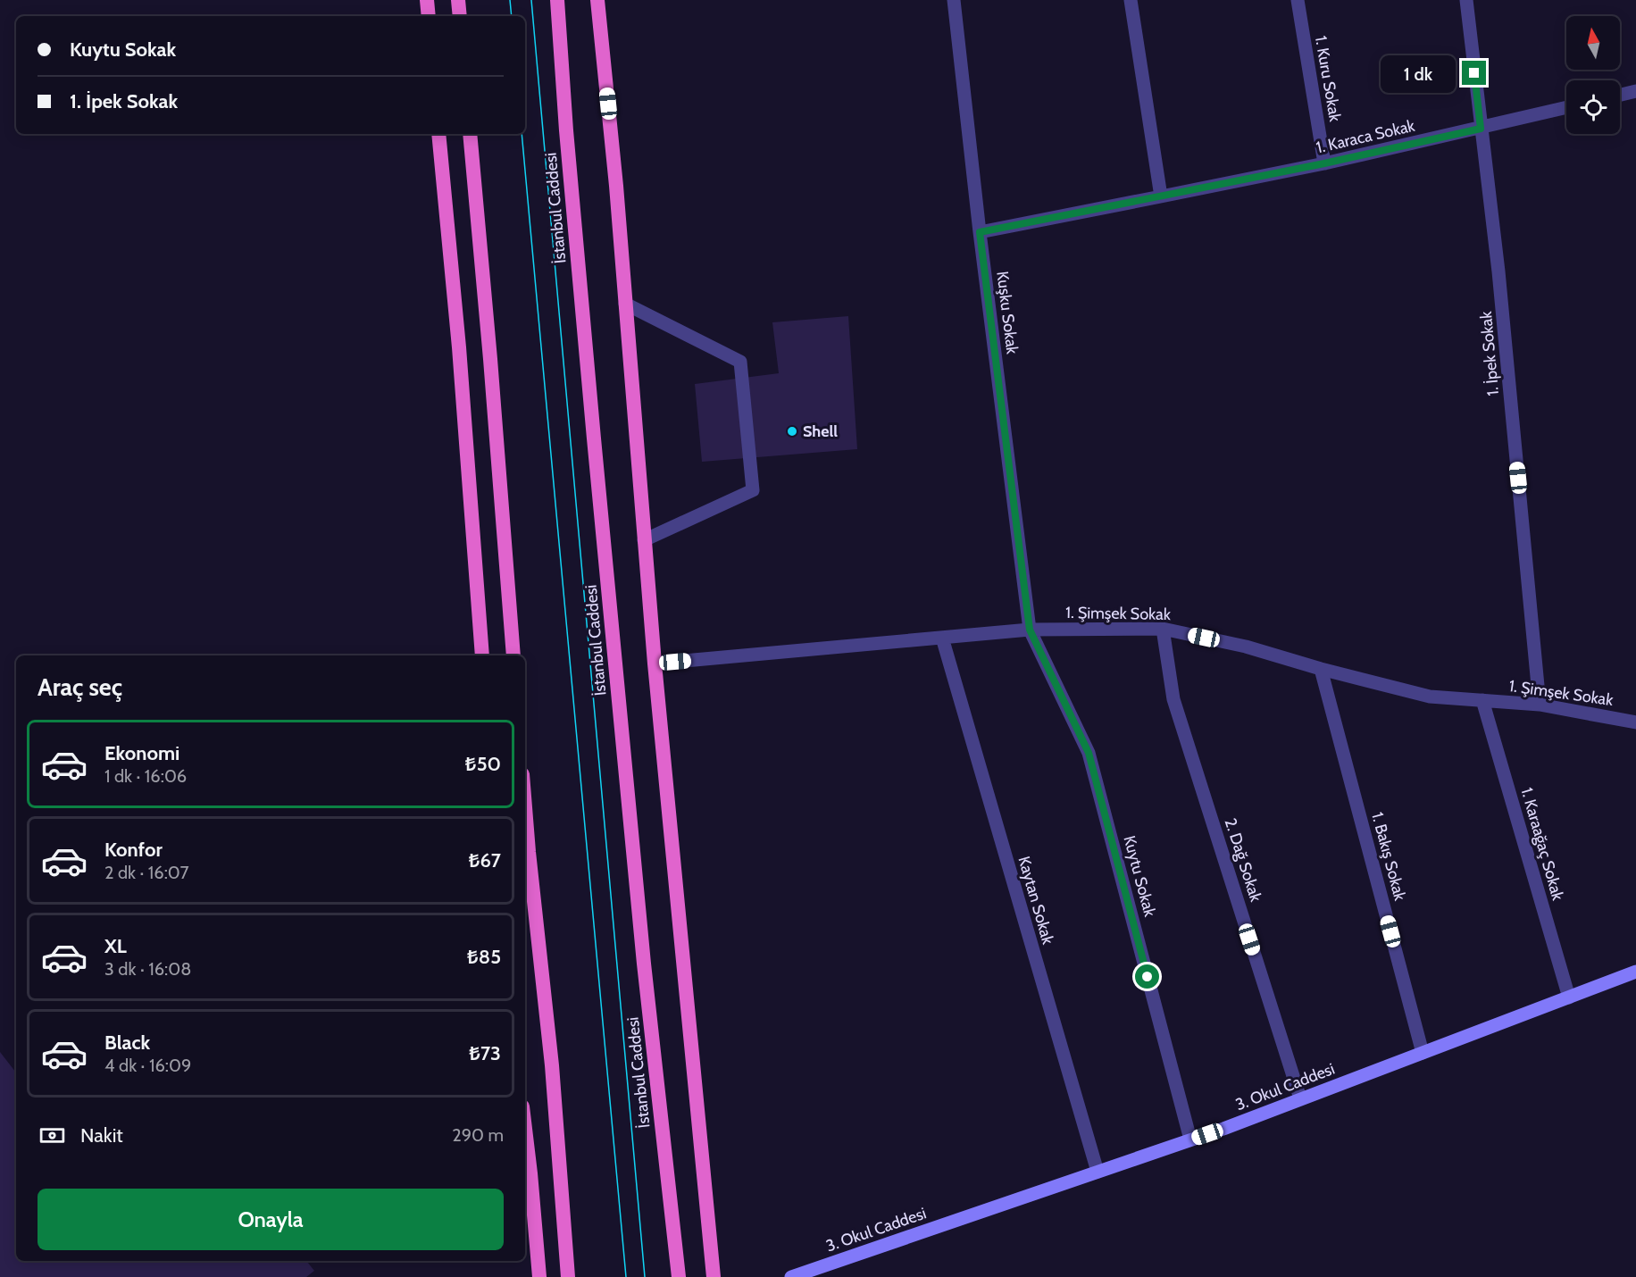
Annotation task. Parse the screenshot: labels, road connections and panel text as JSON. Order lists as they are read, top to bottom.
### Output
{
  "streets": {
    "highway": ["İstanbul Caddesi"],
    "main road": ["3. Okul Caddesi"],
    "street": [
      "1. Kuru Sokak",
      "1. Karaca Sokak",
      "Kuşku Sokak",
      "1. İpek Sokak",
      "1. Şimşek Sokak",
      "1. Karaağaç Sokak",
      "1. Bakış Sokak",
      "2. Dağ Sokak",
      "Kuytu Sokak",
      "Kaytan Sokak"
    ]
  },
  "crossings": [
    ["1. Kuru Sokak", "1. Karaca Sokak"],
    ["1. Karaca Sokak", "Kuşku Sokak"],
    ["1. Karaca Sokak", "1. İpek Sokak"],
    ["Kuşku Sokak", "1. Şimşek Sokak"],
    ["Kuşku Sokak", "Kuytu Sokak"],
    ["1. İpek Sokak", "1. Şimşek Sokak"],
    ["1. Şimşek Sokak", "1. Karaağaç Sokak"],
    ["1. Şimşek Sokak", "1. Bakış Sokak"],
    ["1. Şimşek Sokak", "2. Dağ Sokak"],
    ["1. Şimşek Sokak", "Kuytu Sokak"],
    ["1. Şimşek Sokak", "Kaytan Sokak"],
    ["1. Karaağaç Sokak", "3. Okul Caddesi"],
    ["1. Bakış Sokak", "3. Okul Caddesi"],
    ["2. Dağ Sokak", "3. Okul Caddesi"],
    ["Kuytu Sokak", "3. Okul Caddesi"],
    ["Kaytan Sokak", "3. Okul Caddesi"]
  ],
  "places": ["Shell"],
  "north": "top",
  "page": {
    "banner": ["Kuytu Sokak", "1. İpek Sokak"],
    "bubble": "1 dk",
    "heading": "Araç seç",
    "list": [
      {
        "name": "Ekonomi",
        "note": "1 dk · 16:06",
        "value": "₺50"
      },
      {
        "name": "Konfor",
        "note": "2 dk · 16:07",
        "value": "₺67"
      },
      {
        "name": "XL",
        "note": "3 dk · 16:08",
        "value": "₺85"
      },
      {
        "name": "Black",
        "note": "4 dk · 16:09",
        "value": "₺73"
      }
    ],
    "pay": ["Nakit", "290 m"],
    "buttons": "Onayla"
  }
}
